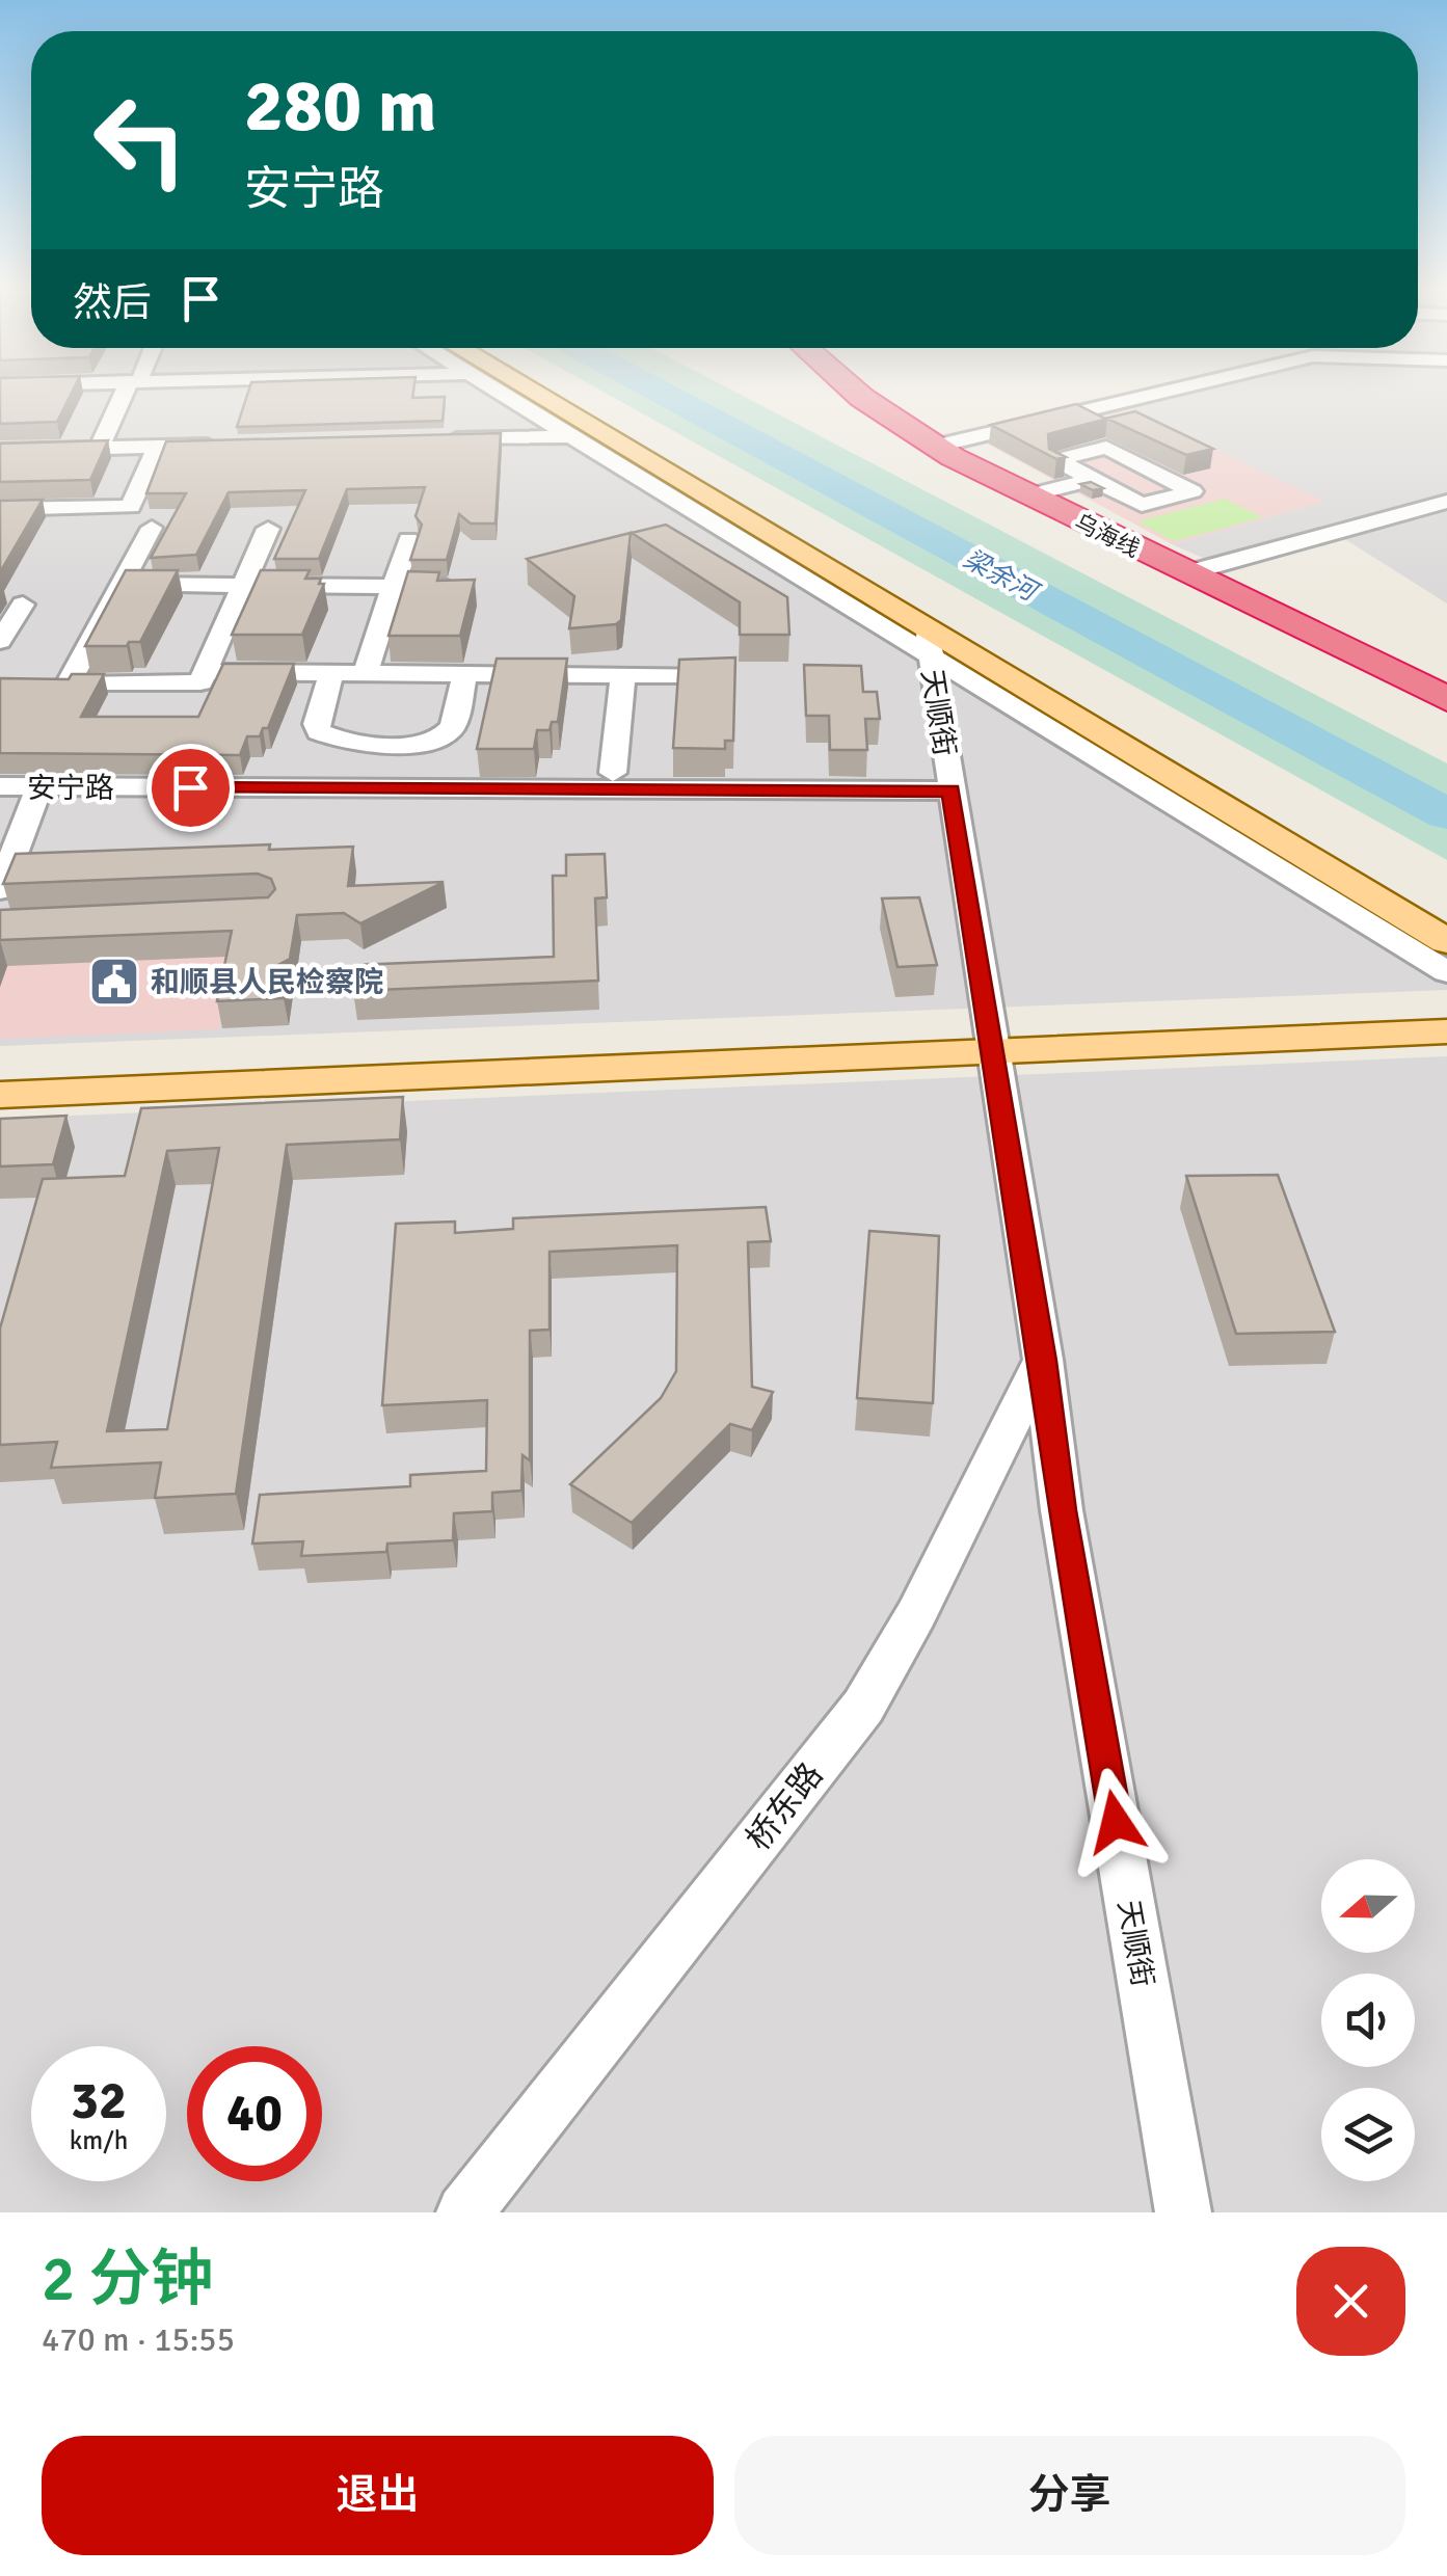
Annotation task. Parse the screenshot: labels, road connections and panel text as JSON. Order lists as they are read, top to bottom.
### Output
{
  "streets": {
    "highway": ["乌海线"],
    "street": ["天顺街", "安宁路", "桥东路"]
  },
  "crossings": [
    ["天顺街", "安宁路"],
    ["天顺街", "桥东路"]
  ],
  "water": ["梁余河"],
  "places": {
    "public building": ["和顺县人民检察院"]
  },
  "north": "left",
  "page": {
    "turn": ["280 m", "安宁路"],
    "then": "然后",
    "speed": "32 km/h",
    "limit": "40",
    "heading": ["2 分钟", "470 m · 15:55"],
    "buttons": ["退出", "分享"]
  }
}
